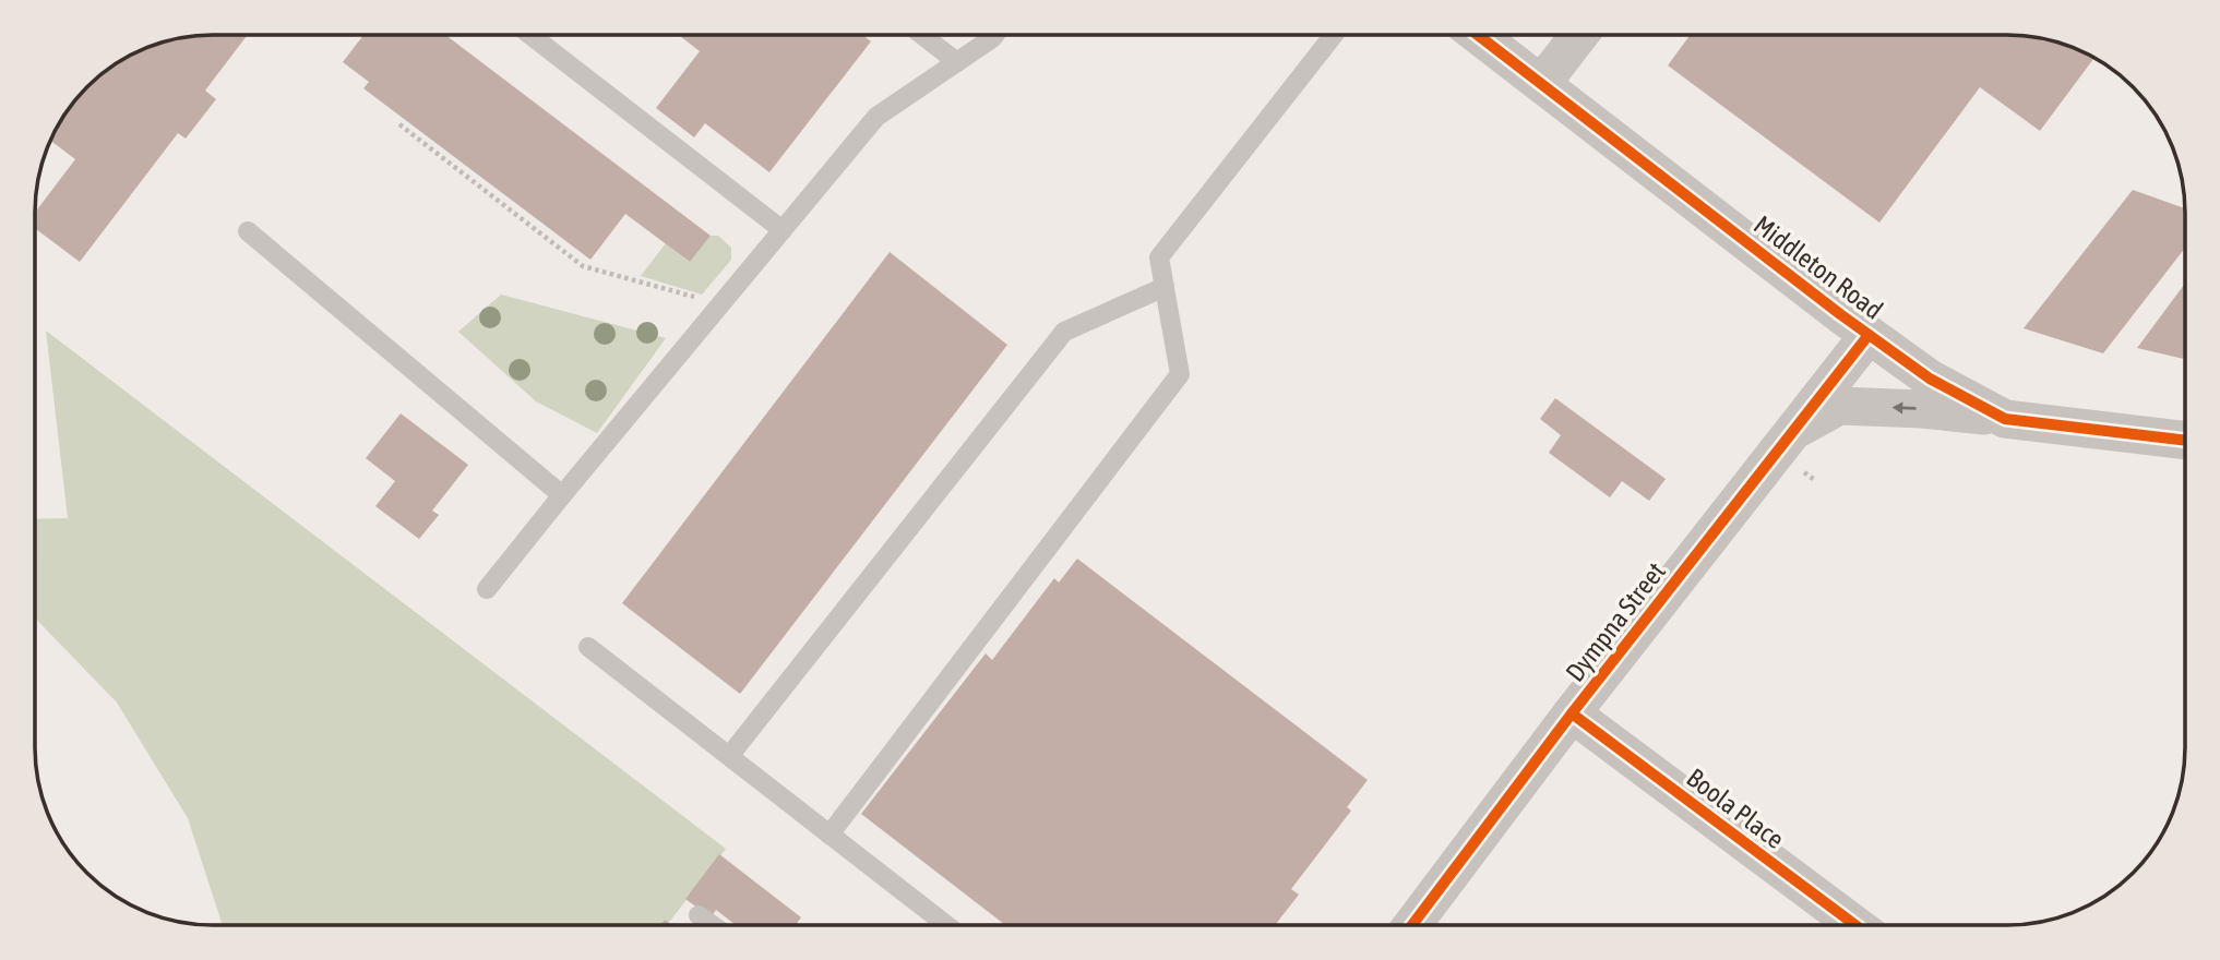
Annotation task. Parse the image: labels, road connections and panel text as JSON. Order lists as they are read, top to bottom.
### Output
{
  "streets": {
    "street": ["Middleton Road", "Dympna Street", "Boola Place"]
  },
  "crossings": [
    ["Middleton Road", "Dympna Street"],
    ["Dympna Street", "Boola Place"]
  ]
}
